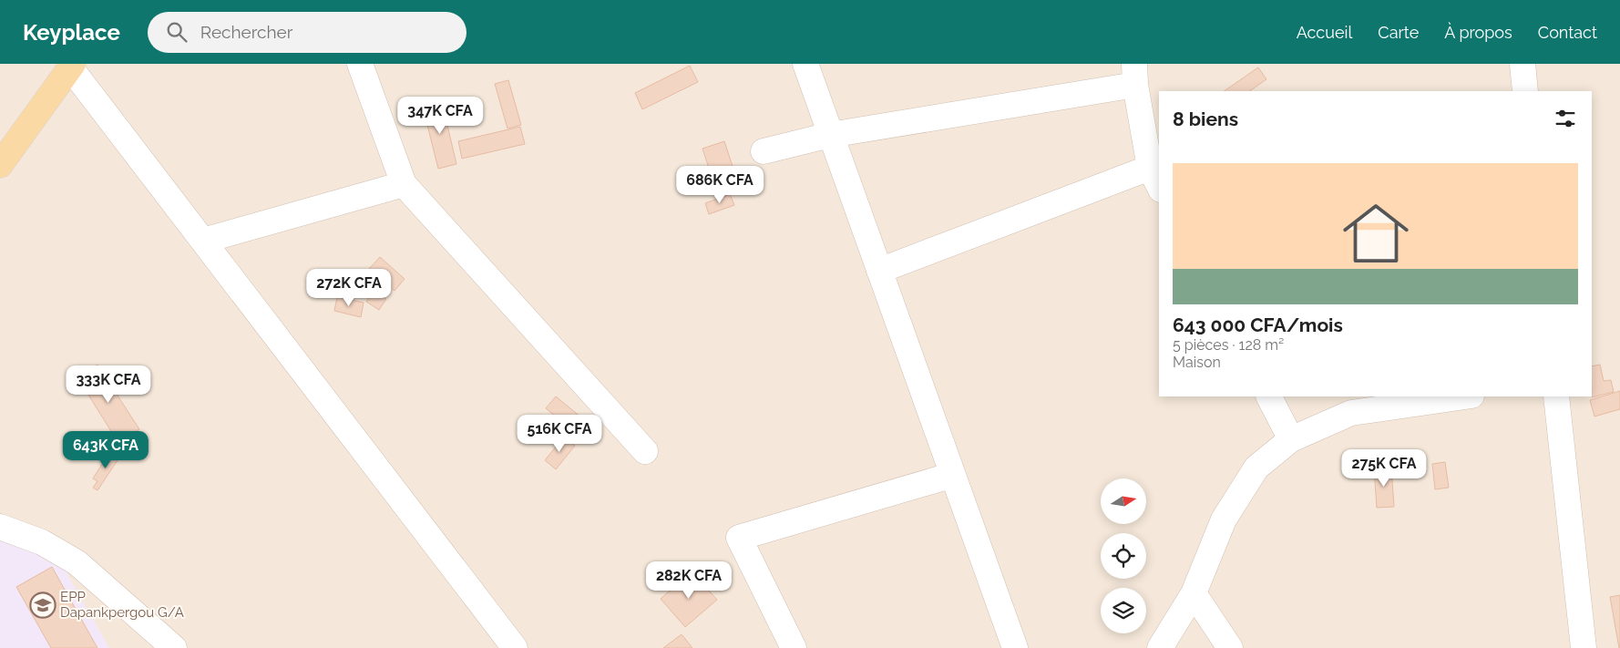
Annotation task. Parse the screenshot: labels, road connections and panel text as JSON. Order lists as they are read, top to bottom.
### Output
{
  "places": {
    "school or university": ["EPP Dapankpergou G/A"]
  },
  "north": "right",
  "page": {
    "header": "Keyplace",
    "search": "Rechercher",
    "nav": [
      "Accueil",
      "Carte",
      "À propos",
      "Contact"
    ],
    "heading": "8 biens",
    "price": [
      "347K CFA",
      "686K CFA",
      "272K CFA",
      "333K CFA",
      "516K CFA",
      "643K CFA",
      "275K CFA",
      "282K CFA"
    ],
    "list": [
      {
        "name": "643 000 CFA/mois",
        "note": "5 pièces · 128 m² · Maison"
      }
    ]
  }
}
